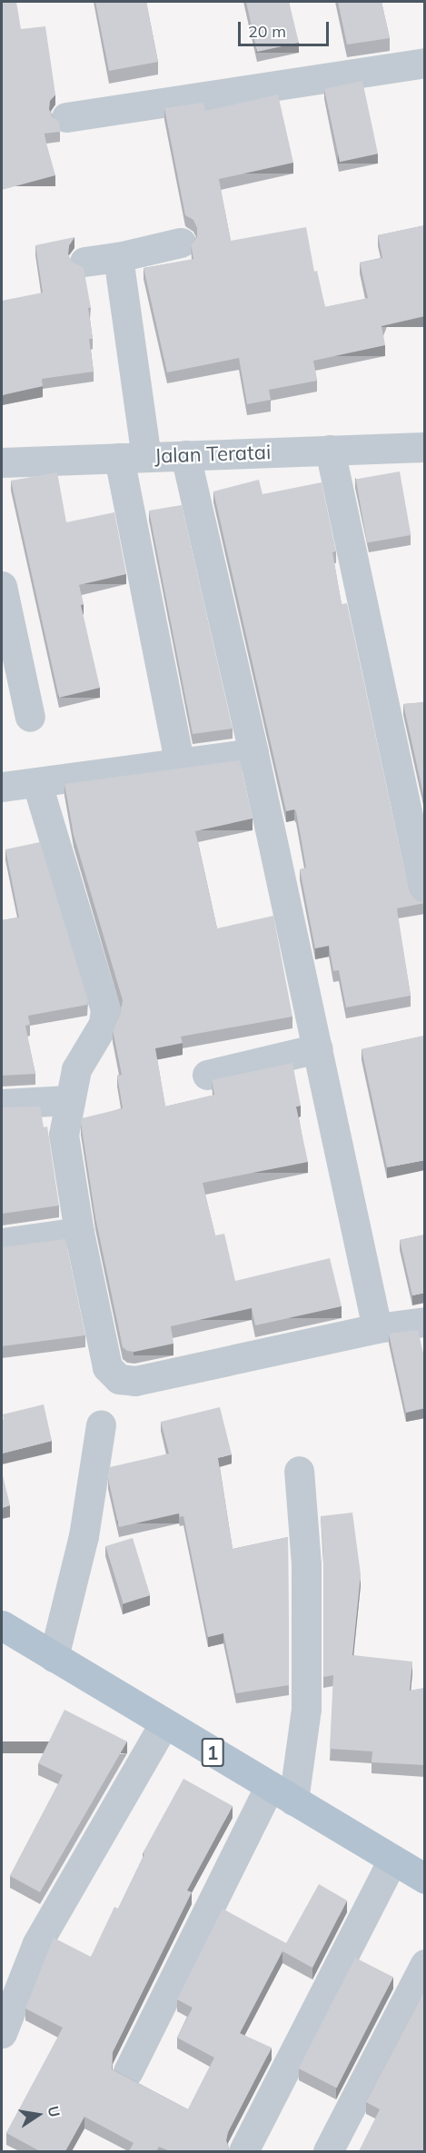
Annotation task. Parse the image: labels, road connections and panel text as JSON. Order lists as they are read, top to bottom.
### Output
{
  "streets": {
    "main road": ["1"],
    "street": ["Jalan Teratai"]
  },
  "scale_bar": "20 m",
  "north": "right"
}
